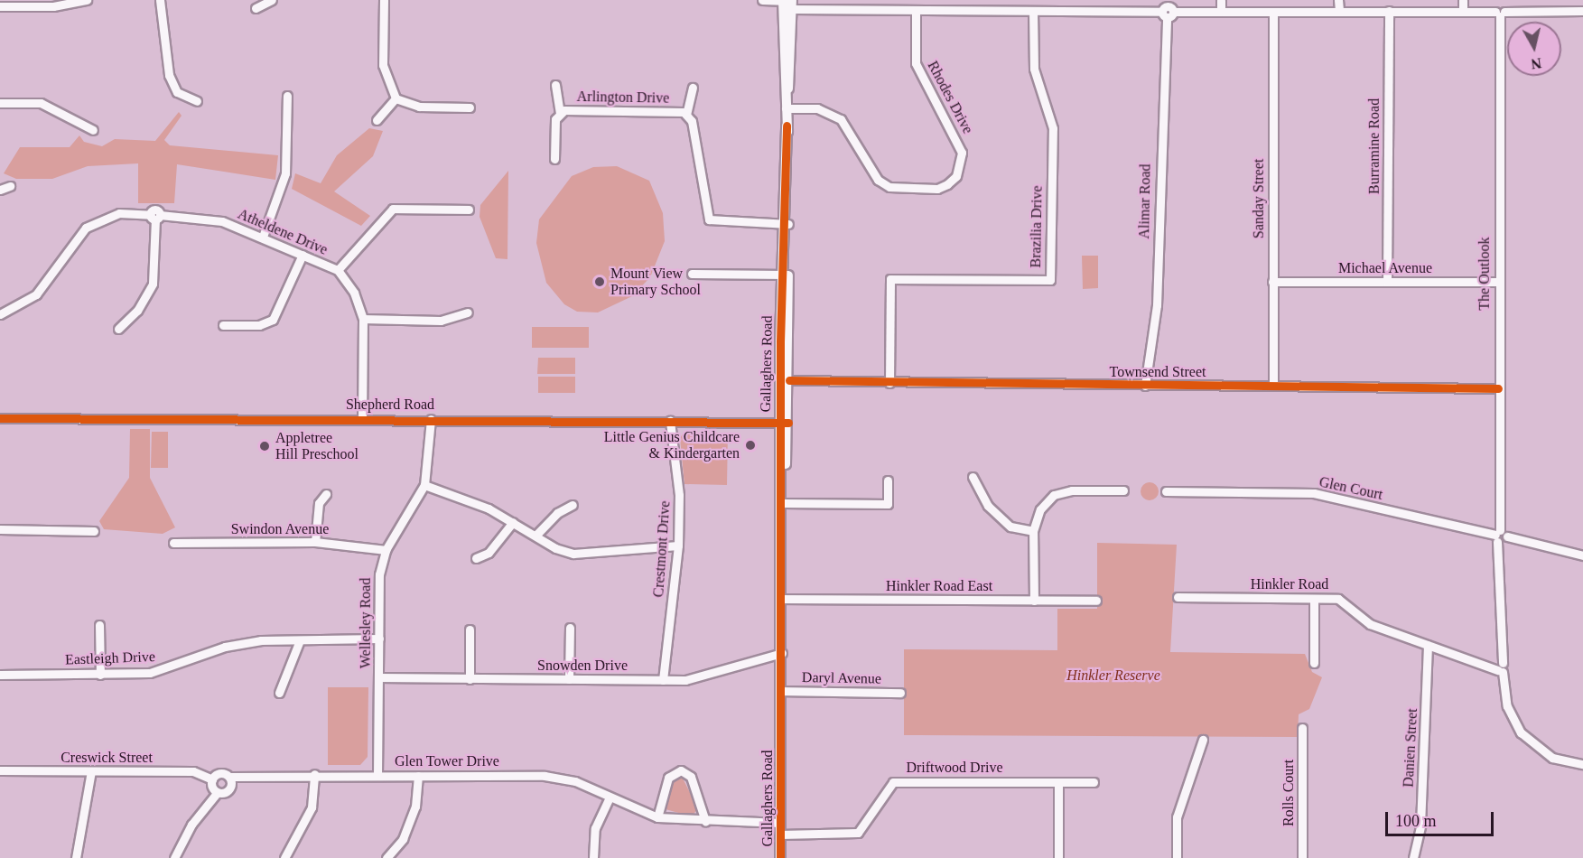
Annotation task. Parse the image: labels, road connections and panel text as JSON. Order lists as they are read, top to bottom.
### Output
{
  "streets": {
    "street": [
      "Arlington Drive",
      "Rhodes Drive",
      "Burramine Road",
      "Sanday Street",
      "Alimar Road",
      "Brazilia Drive",
      "Atheldene Drive",
      "Michael Avenue",
      "The Outlook",
      "Gallaghers Road",
      "Townsend Street",
      "Shepherd Road",
      "Glen Court",
      "Swindon Avenue",
      "Crestmont Drive",
      "Hinkler Road",
      "Hinkler Road East",
      "Wellesley Road",
      "Eastleigh Drive",
      "Snowden Drive",
      "Daryl Avenue",
      "Danien Street",
      "Creswick Street",
      "Glen Tower Drive",
      "Driftwood Drive",
      "Rolls Court"
    ]
  },
  "crossings": [
    ["Arlington Drive", "Gallaghers Road"],
    ["Rhodes Drive", "Gallaghers Road"],
    ["Burramine Road", "Michael Avenue"],
    ["Sanday Street", "Michael Avenue"],
    ["Sanday Street", "Townsend Street"],
    ["Alimar Road", "Townsend Street"],
    ["Brazilia Drive", "Townsend Street"],
    ["Atheldene Drive", "Shepherd Road"],
    ["Michael Avenue", "The Outlook"],
    ["The Outlook", "Townsend Street"],
    ["The Outlook", "Glen Court"],
    ["The Outlook", "Hinkler Road"],
    ["Gallaghers Road", "Townsend Street"],
    ["Gallaghers Road", "Shepherd Road"],
    ["Gallaghers Road", "Hinkler Road East"],
    ["Gallaghers Road", "Snowden Drive"],
    ["Gallaghers Road", "Daryl Avenue"],
    ["Gallaghers Road", "Glen Tower Drive"],
    ["Gallaghers Road", "Driftwood Drive"],
    ["Shepherd Road", "Crestmont Drive"],
    ["Shepherd Road", "Wellesley Road"],
    ["Swindon Avenue", "Wellesley Road"],
    ["Crestmont Drive", "Snowden Drive"],
    ["Hinkler Road", "Danien Street"],
    ["Wellesley Road", "Eastleigh Drive"],
    ["Wellesley Road", "Snowden Drive"],
    ["Wellesley Road", "Glen Tower Drive"],
    ["Creswick Street", "Glen Tower Drive"]
  ],
  "parks": ["Hinkler Reserve"],
  "places": ["Mount View Primary School", "Little Genius Childcare & Kindergarten", "Appletree Hill Preschool"],
  "scale_bar": "100 m",
  "north": "bottom"
}
